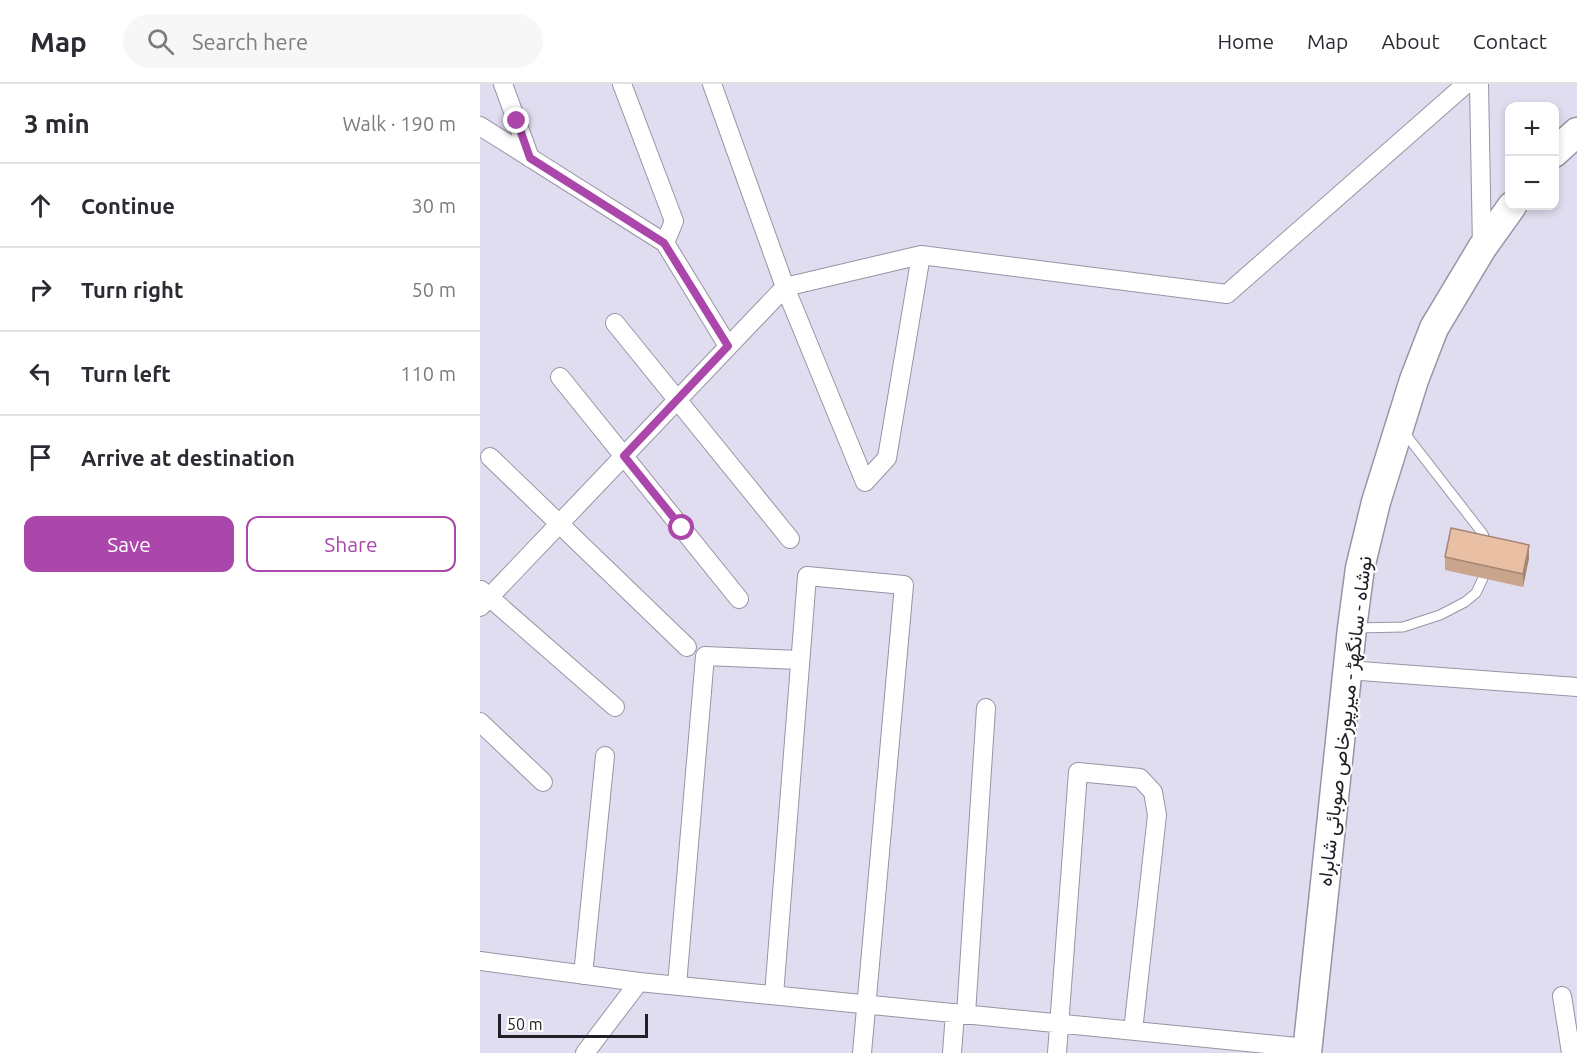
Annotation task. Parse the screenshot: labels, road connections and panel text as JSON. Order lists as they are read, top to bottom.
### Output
{
  "streets": {
    "main road": ["نوشاہ - سانگھڑ - میرپورخاص صوبائی شاہراہ"]
  },
  "scale_bar": "50 m",
  "page": {
    "header": "Map",
    "search": "Search here",
    "nav": [
      "Home",
      "Map",
      "About",
      "Contact"
    ],
    "heading": ["3 min", "Walk · 190 m"],
    "map_buttons": ["+", "−"],
    "list": [
      ["Continue", "30 m"],
      ["Turn right", "50 m"],
      ["Turn left", "110 m"],
      "Arrive at destination"
    ],
    "buttons": ["Save", "Share"],
    "scale": "50 m"
  }
}
